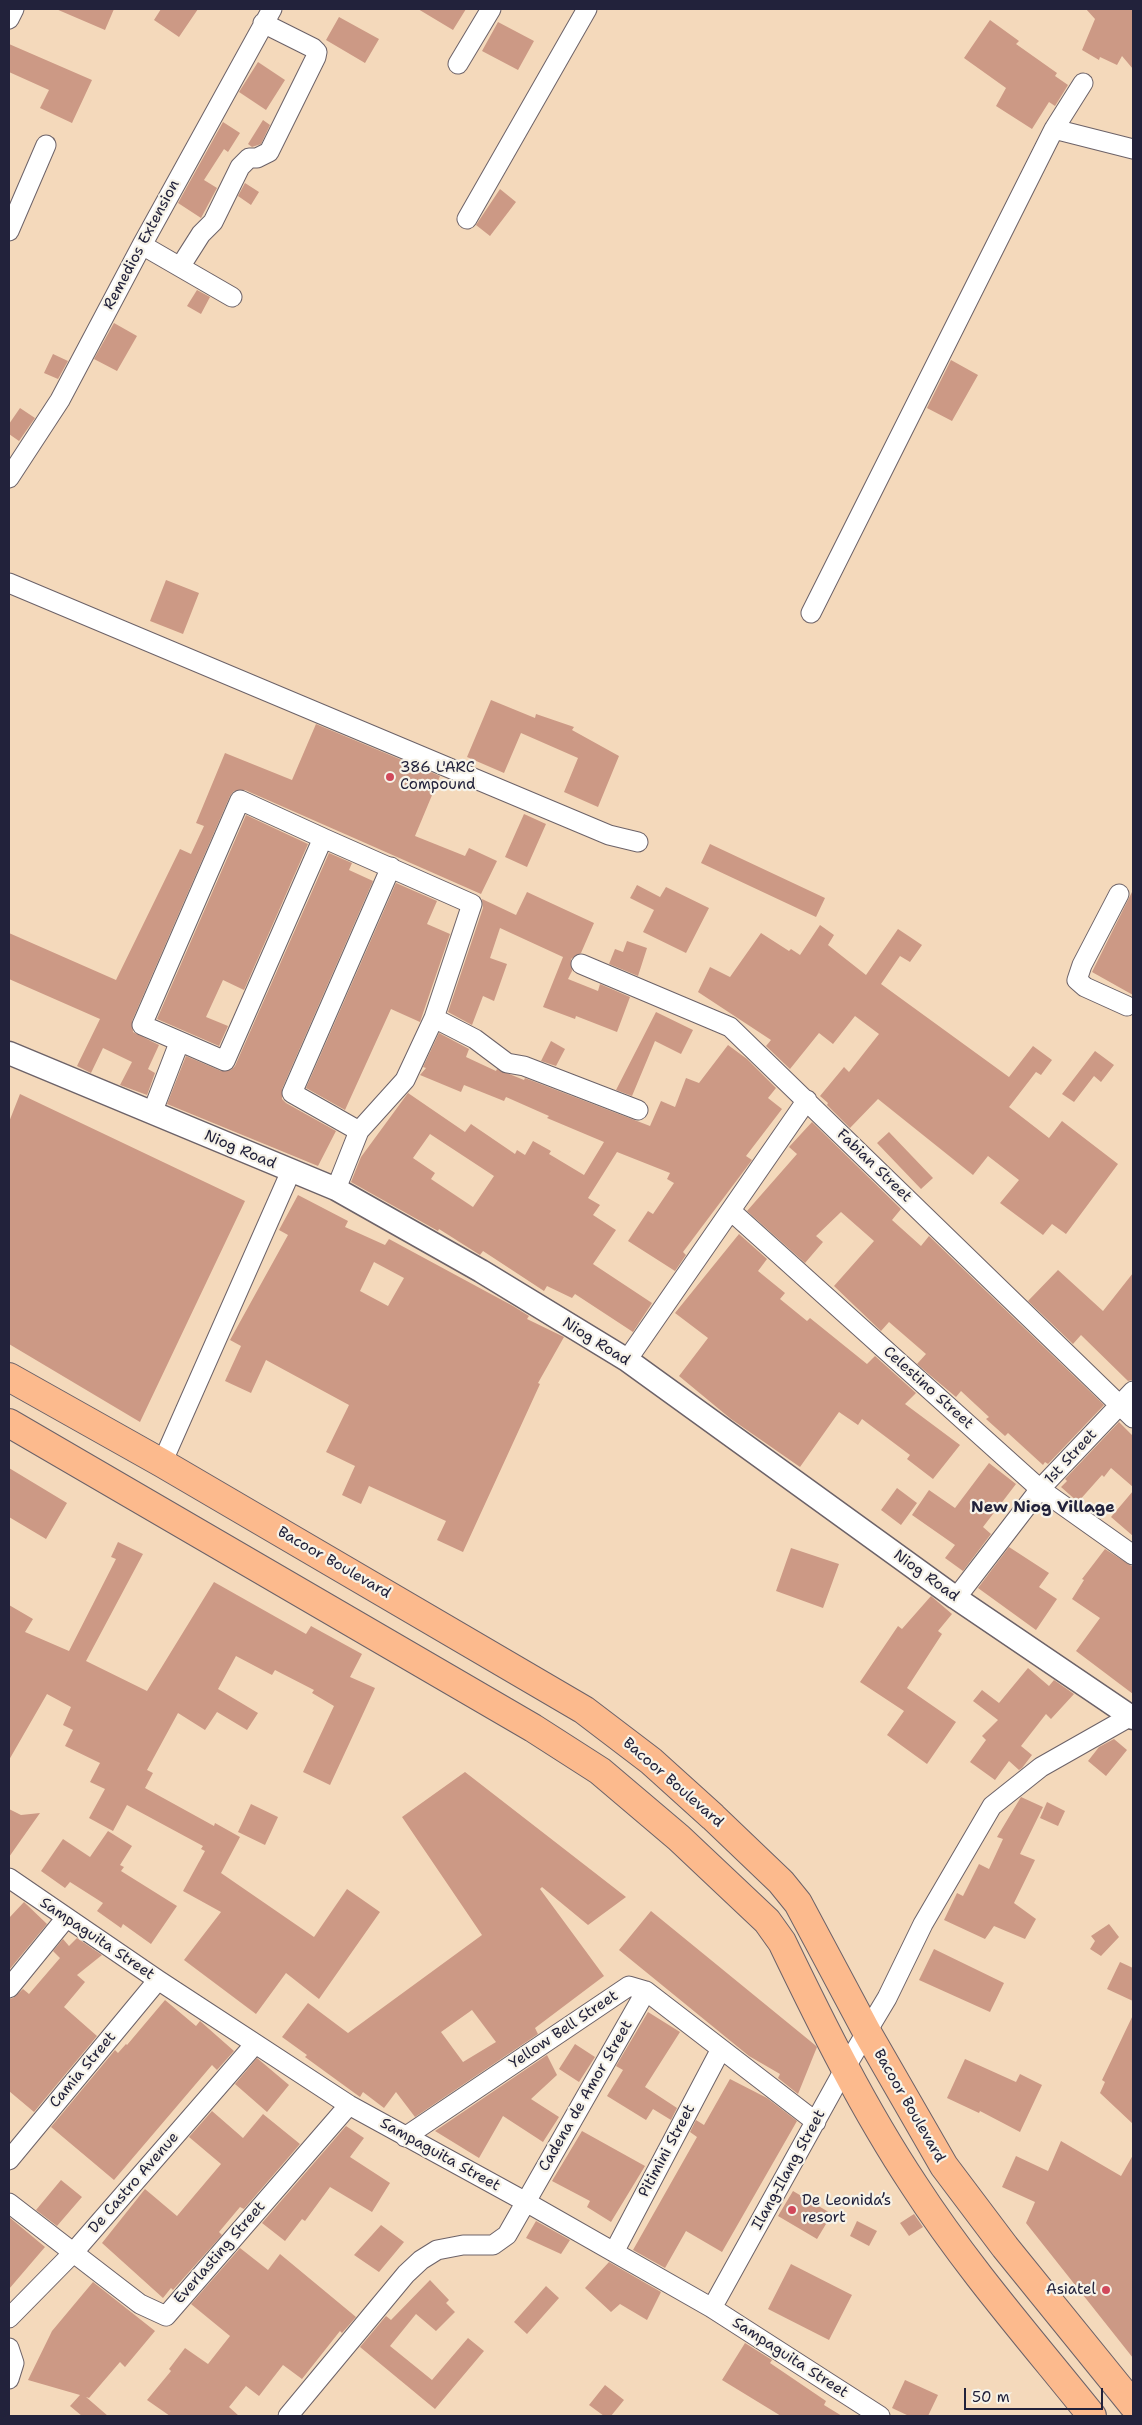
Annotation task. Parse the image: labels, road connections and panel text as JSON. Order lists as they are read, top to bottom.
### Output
{
  "streets": {
    "main road": ["Bacoor Boulevard"],
    "street": [
      "Remedios Extension",
      "Niog Road",
      "Fabian Street",
      "Celestino Street",
      "1st Street",
      "Sampaguita Street",
      "Yellow Bell Street",
      "Camia Street",
      "Cadena de Amor Street",
      "Pitimini Street",
      "Ilang-Ilang Street",
      "De Castro Avenue",
      "Everlasting Street"
    ]
  },
  "crossings": [
    ["Niog Road", "1st Street"],
    ["Niog Road", "Ilang-Ilang Street"],
    ["Fabian Street", "1st Street"],
    ["Celestino Street", "1st Street"],
    ["Bacoor Boulevard", "Ilang-Ilang Street"],
    ["Sampaguita Street", "Yellow Bell Street"],
    ["Sampaguita Street", "Camia Street"],
    ["Sampaguita Street", "Cadena de Amor Street"],
    ["Sampaguita Street", "Pitimini Street"],
    ["Sampaguita Street", "Ilang-Ilang Street"],
    ["Sampaguita Street", "De Castro Avenue"],
    ["Sampaguita Street", "Everlasting Street"],
    ["Yellow Bell Street", "Cadena de Amor Street"],
    ["De Castro Avenue", "Everlasting Street"]
  ],
  "districts": ["New Niog Village"],
  "places": ["386 L'ARC Compound", "De Leonida’s resort", "Asiatel"],
  "scale_bar": "50 m"
}
